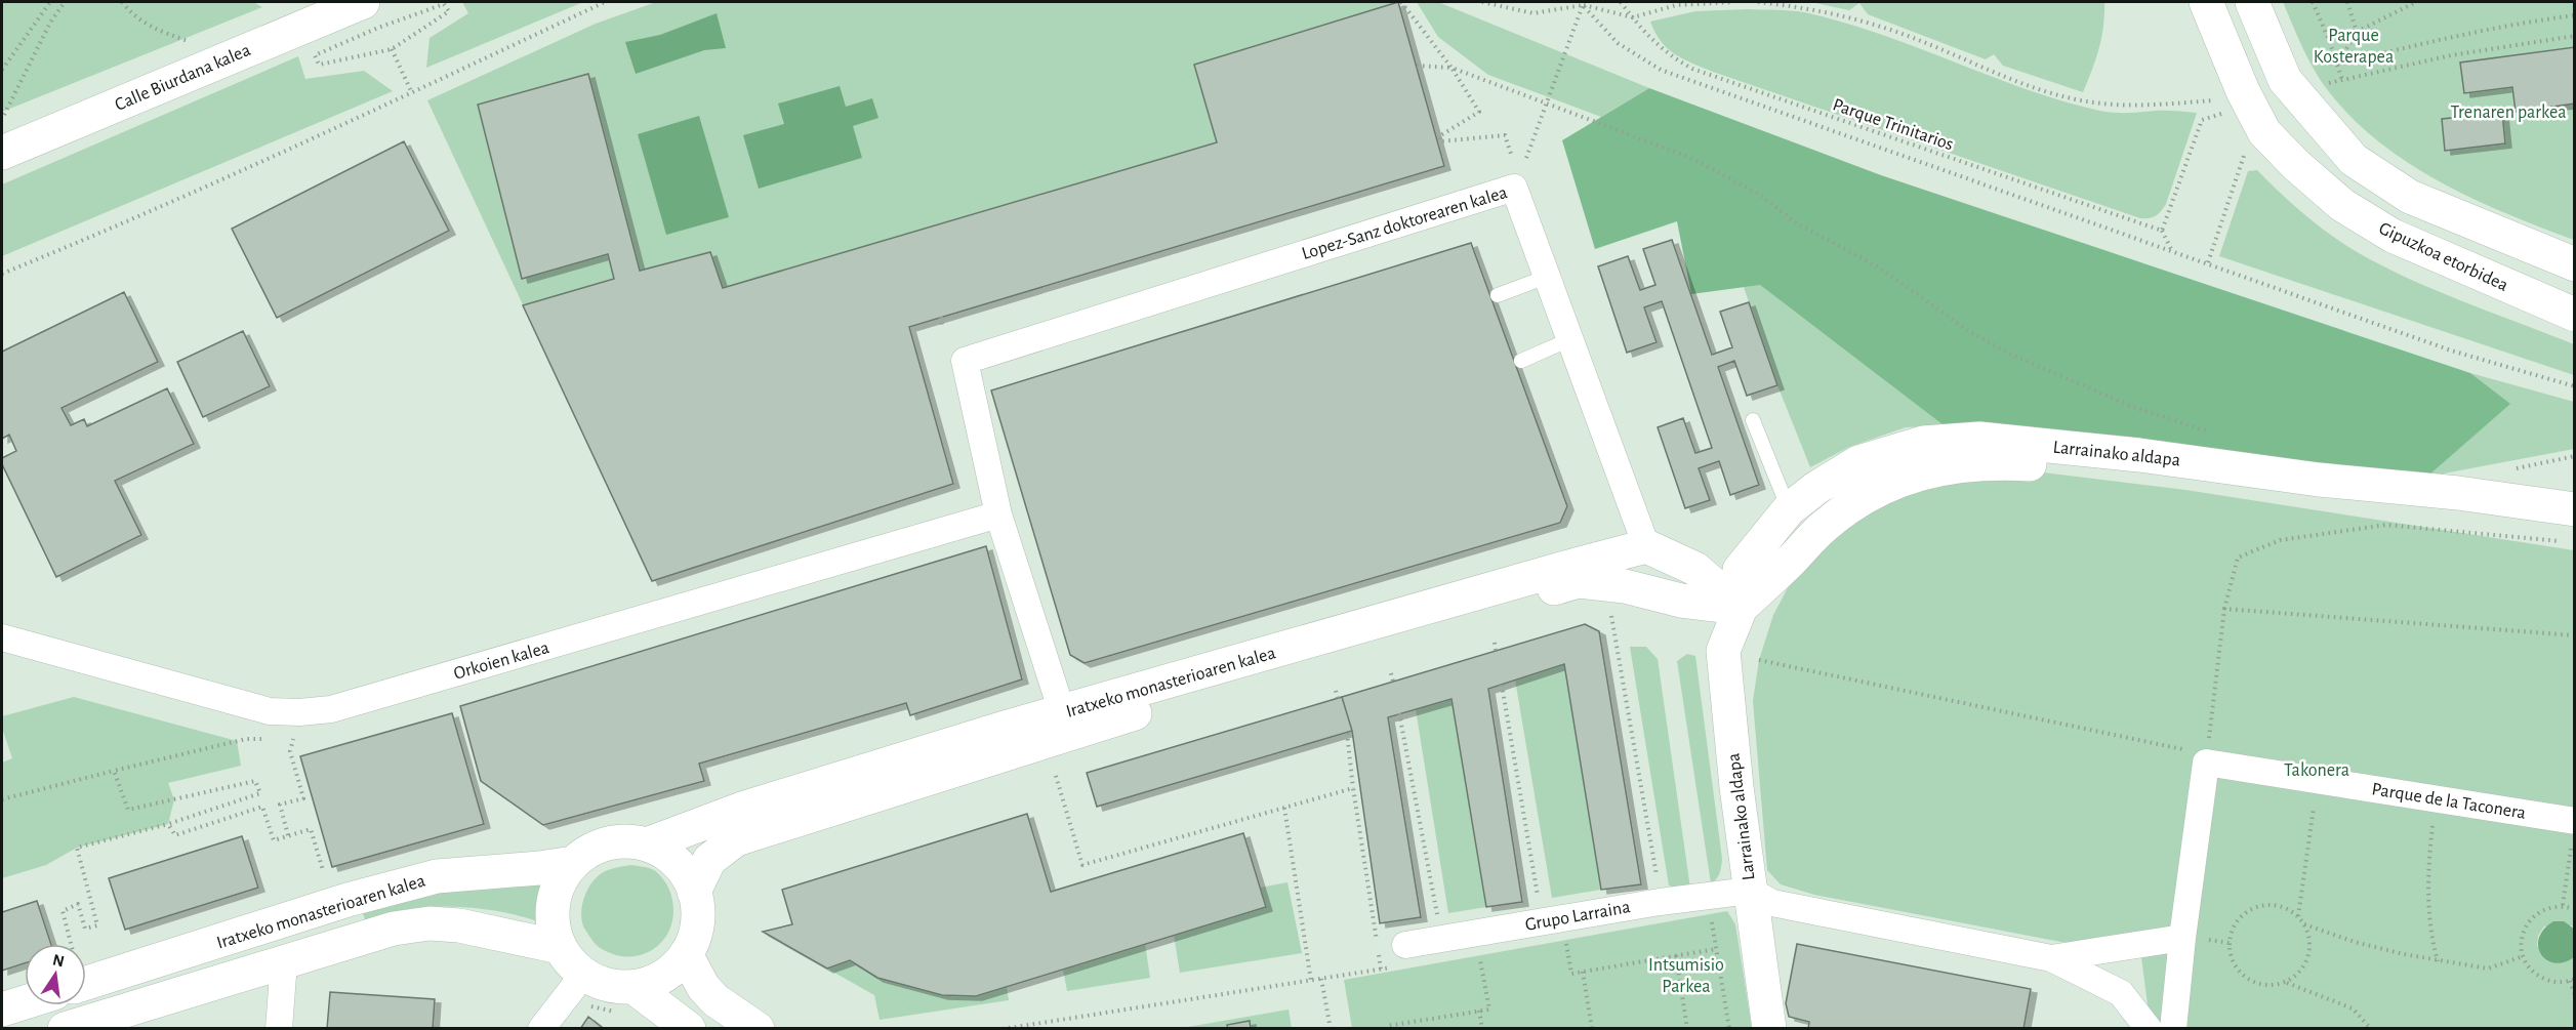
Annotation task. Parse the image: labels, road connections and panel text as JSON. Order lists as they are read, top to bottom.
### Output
{
  "streets": {
    "street": [
      "Calle Biurdana kalea",
      "Lopez-Sanz doktorearen kalea",
      "Gipuzkoa etorbidea",
      "Larrainako aldapa",
      "Orkoien kalea",
      "Iratxeko monasterioaren kalea",
      "Parque de la Taconera",
      "Grupo Larraina"
    ],
    "path": ["Parque Trinitarios"]
  },
  "crossings": [
    ["Lopez-Sanz doktorearen kalea", "Orkoien kalea"],
    ["Lopez-Sanz doktorearen kalea", "Iratxeko monasterioaren kalea"],
    ["Larrainako aldapa", "Iratxeko monasterioaren kalea"],
    ["Larrainako aldapa", "Grupo Larraina"]
  ],
  "parks": [
    "Parque Kosterapea",
    "Trenaren parkea",
    "Takonera",
    "Intsumisio Parkea"
  ],
  "north": "top"
}
